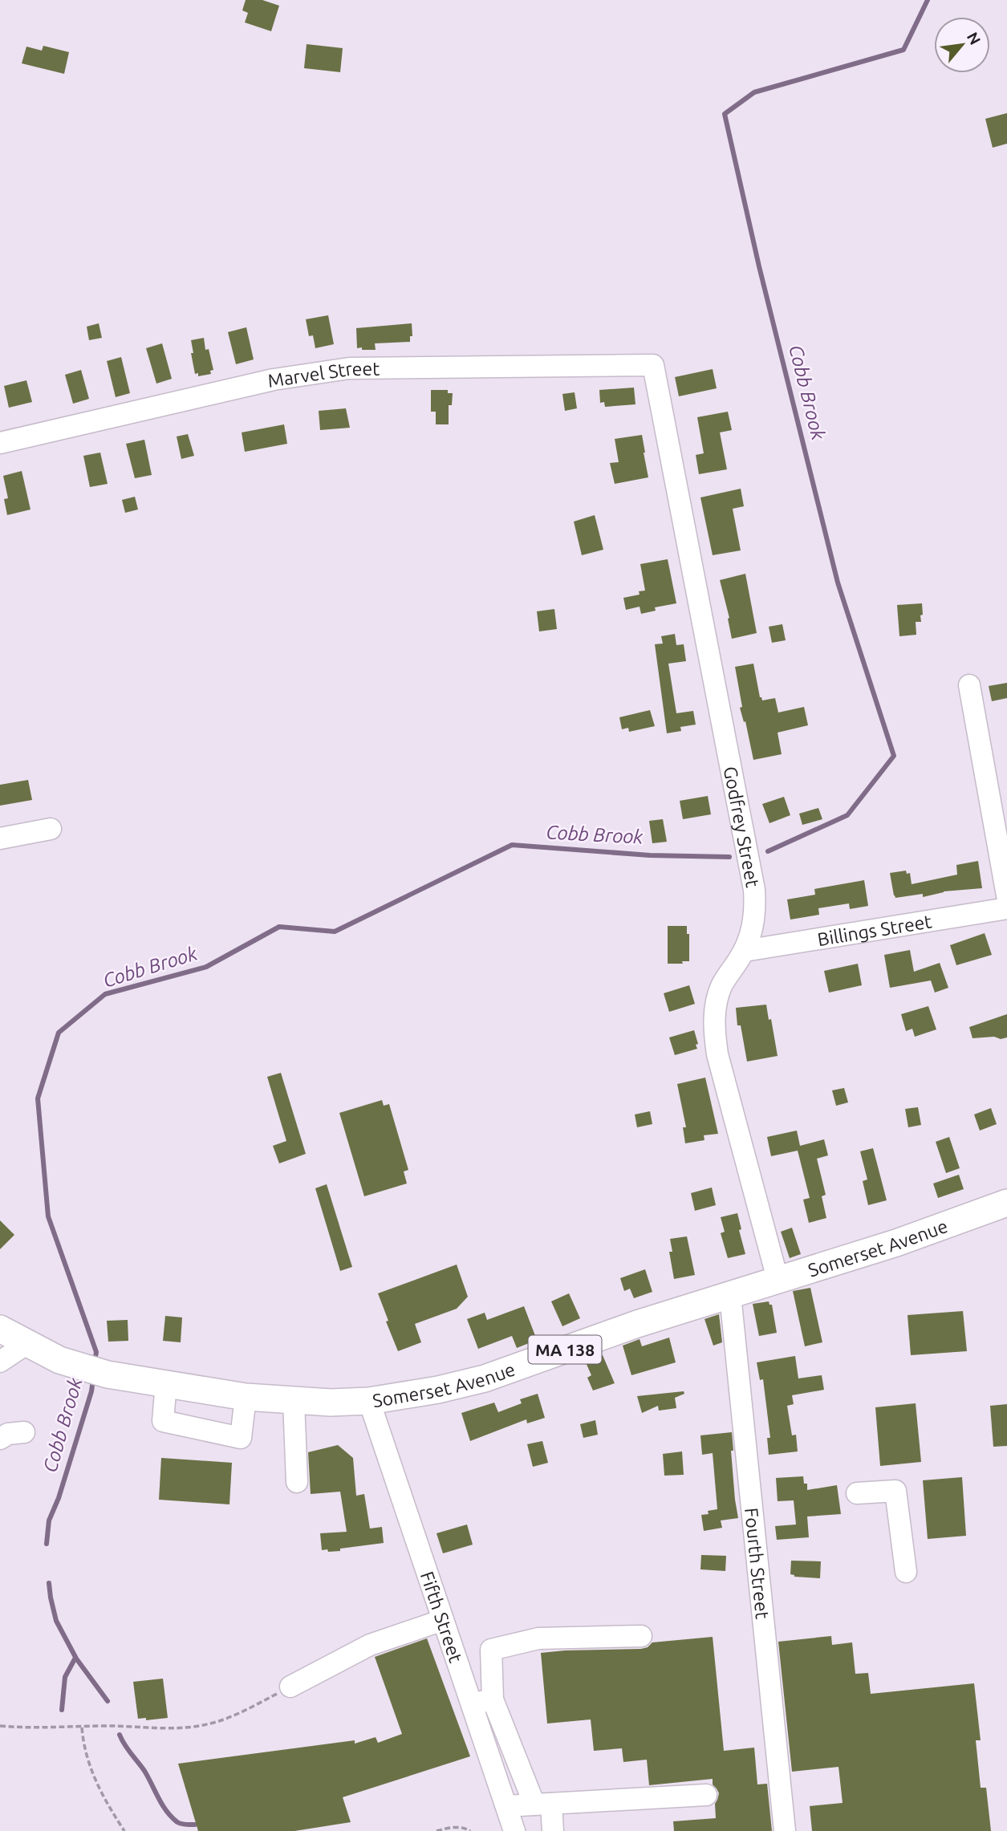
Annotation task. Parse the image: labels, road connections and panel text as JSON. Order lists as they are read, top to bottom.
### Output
{
  "streets": {
    "main road": ["Somerset Avenue", "MA 138"],
    "street": [
      "Marvel Street",
      "Godfrey Street",
      "Billings Street",
      "Fourth Street",
      "Fifth Street"
    ]
  },
  "crossings": [
    ["Marvel Street", "Godfrey Street"],
    ["Godfrey Street", "Billings Street"],
    ["Godfrey Street", "Somerset Avenue"],
    ["Somerset Avenue", "Fourth Street"],
    ["Somerset Avenue", "Fifth Street"]
  ],
  "water": ["Cobb Brook"],
  "north": "top right"
}
